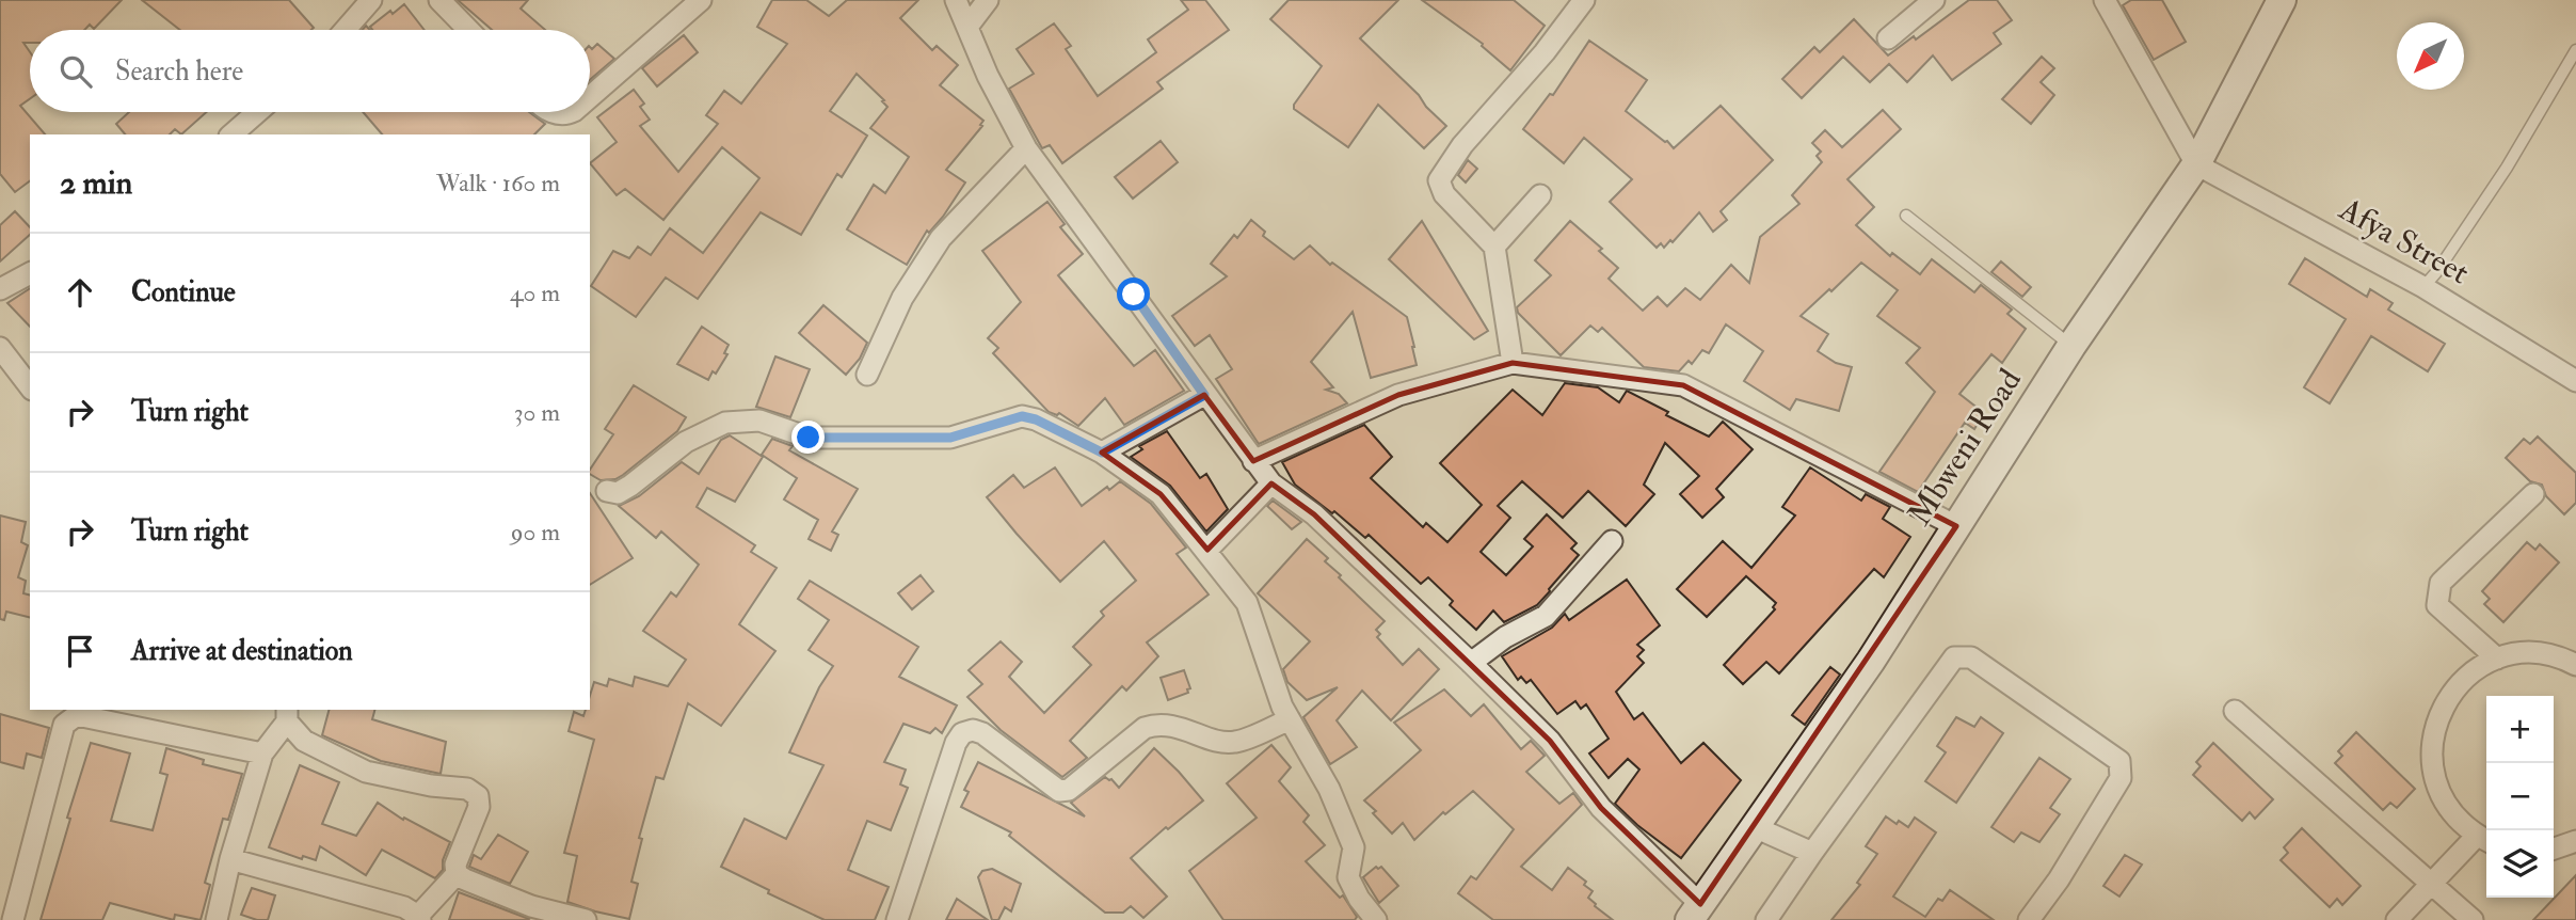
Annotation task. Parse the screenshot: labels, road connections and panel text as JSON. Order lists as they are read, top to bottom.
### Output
{
  "streets": {
    "street": ["Afya Street", "Mbweni Road"]
  },
  "crossings": [
    ["Afya Street", "Mbweni Road"]
  ],
  "north": "bottom left",
  "page": {
    "search": "Search here",
    "heading": ["2 min", "Walk · 160 m"],
    "list": [
      ["Continue", "40 m"],
      ["Turn right", "30 m"],
      ["Turn right", "90 m"],
      "Arrive at destination"
    ],
    "map_buttons": ["+", "−"]
  }
}
